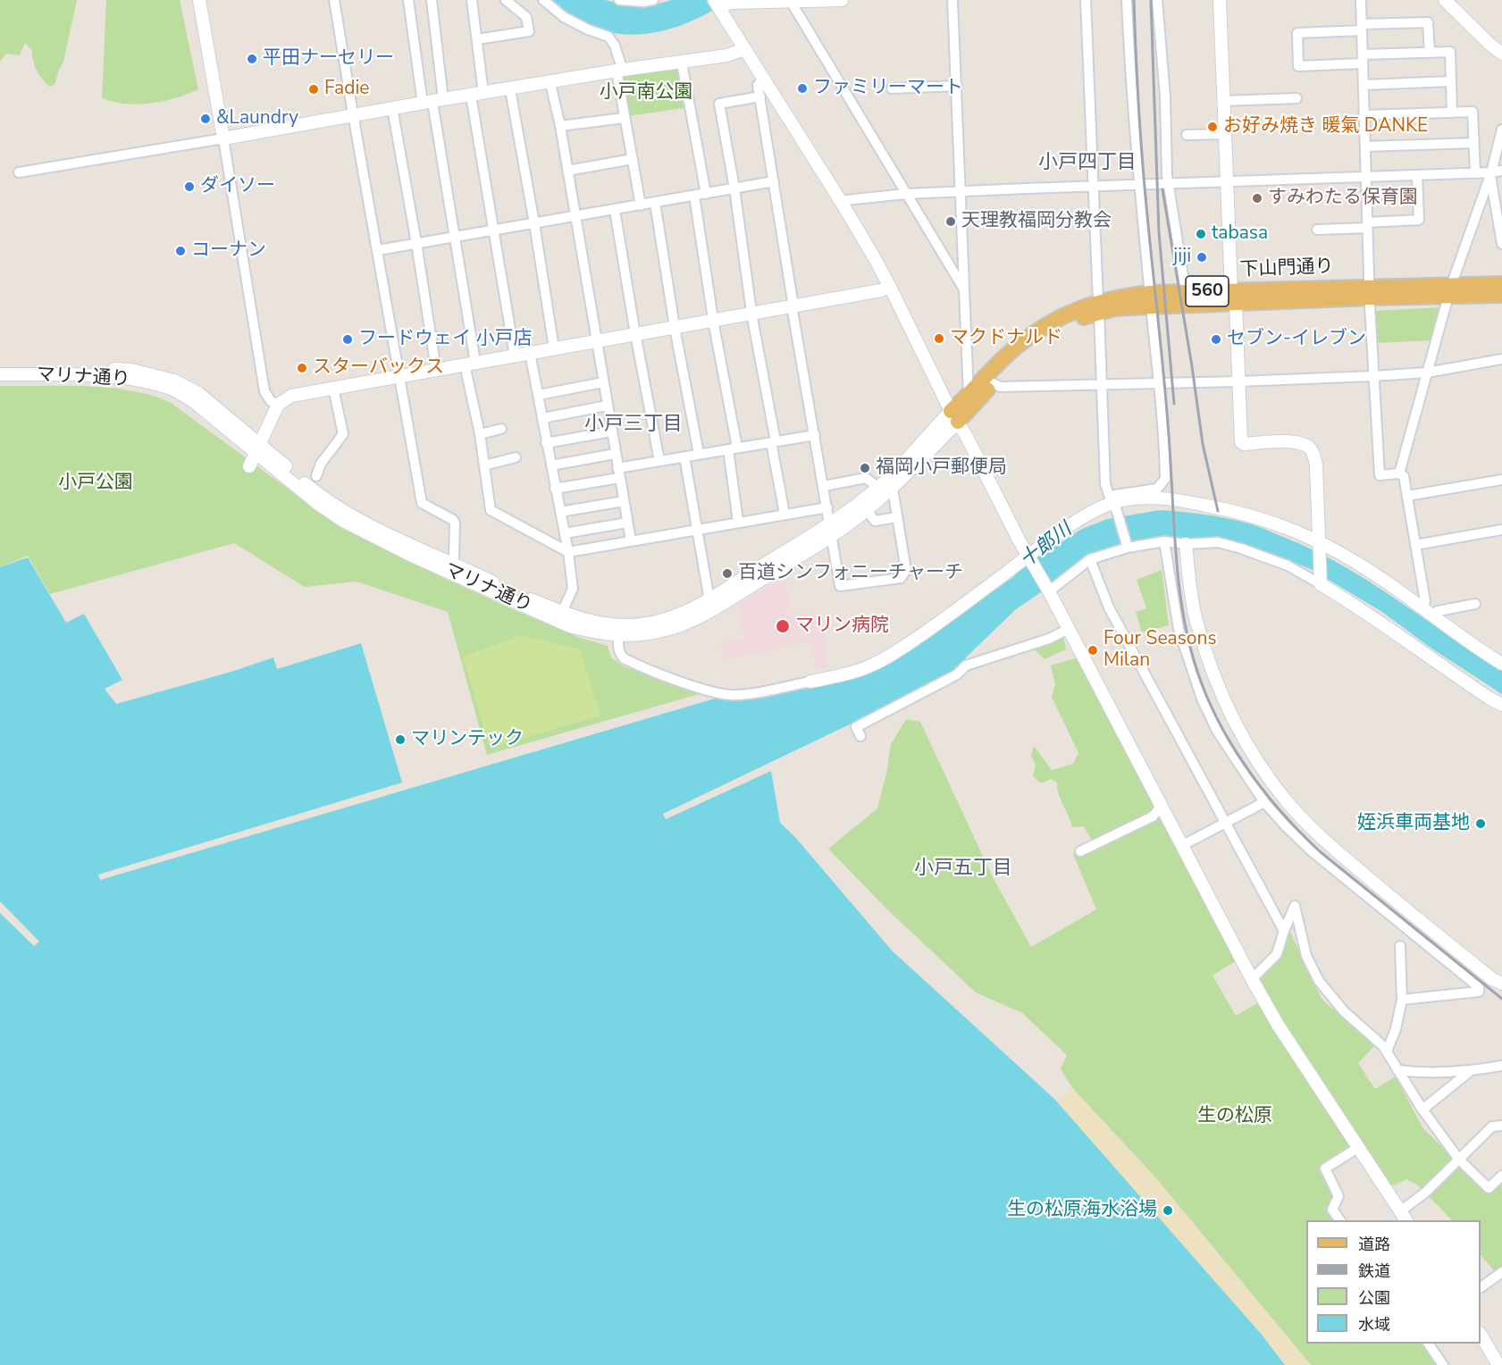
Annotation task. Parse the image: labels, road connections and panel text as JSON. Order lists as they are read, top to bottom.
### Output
{
  "streets": {
    "main road": ["下山門通り", "560"],
    "street": ["マリナ通り"]
  },
  "crossings": [
    ["下山門通り", "マリナ通り"]
  ],
  "districts": ["小戸四丁目", "小戸三丁目", "小戸五丁目"],
  "water": ["十郎川"],
  "parks": ["小戸南公園", "小戸公園", "生の松原"],
  "places": [
    "平田ナーセリー",
    "ファミリーマート",
    "Fadie",
    "&Laundry",
    "お好み焼き 暖氣 DANKE",
    "ダイソー",
    "すみわたる保育園",
    "天理教福岡分教会",
    "tabasa",
    "コーナン",
    "jiji",
    "マクドナルド",
    "フードウェイ 小戸店",
    "セブン-イレブン",
    "スターバックス",
    "福岡小戸郵便局",
    "百道シンフォニーチャーチ",
    "マリン病院",
    "Four Seasons Milan",
    "マリンテック",
    "姪浜車両基地",
    "生の松原海水浴場"
  ],
  "legend": [
    "道路",
    "鉄道",
    "公園",
    "水域"
  ]
}
